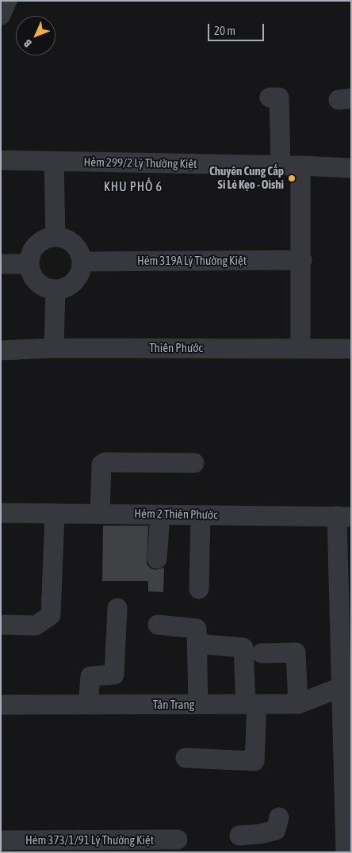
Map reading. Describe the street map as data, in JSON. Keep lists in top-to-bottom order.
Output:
{
  "streets": {
    "street": [
      "Hẻm 299/2 Lý Thường Kiệt",
      "Hẻm 319A Lý Thường Kiệt",
      "Thiên Phước",
      "Hẻm 2 Thiên Phước",
      "Tân Trang",
      "Hẻm 373/1/91 Lý Thường Kiệt"
    ]
  },
  "districts": ["KHU PHỐ 6"],
  "places": ["Chuyên Cung Cấp Sỉ Lẻ Kẹo - Oishi"],
  "scale_bar": "20 m",
  "north": "bottom left"
}
